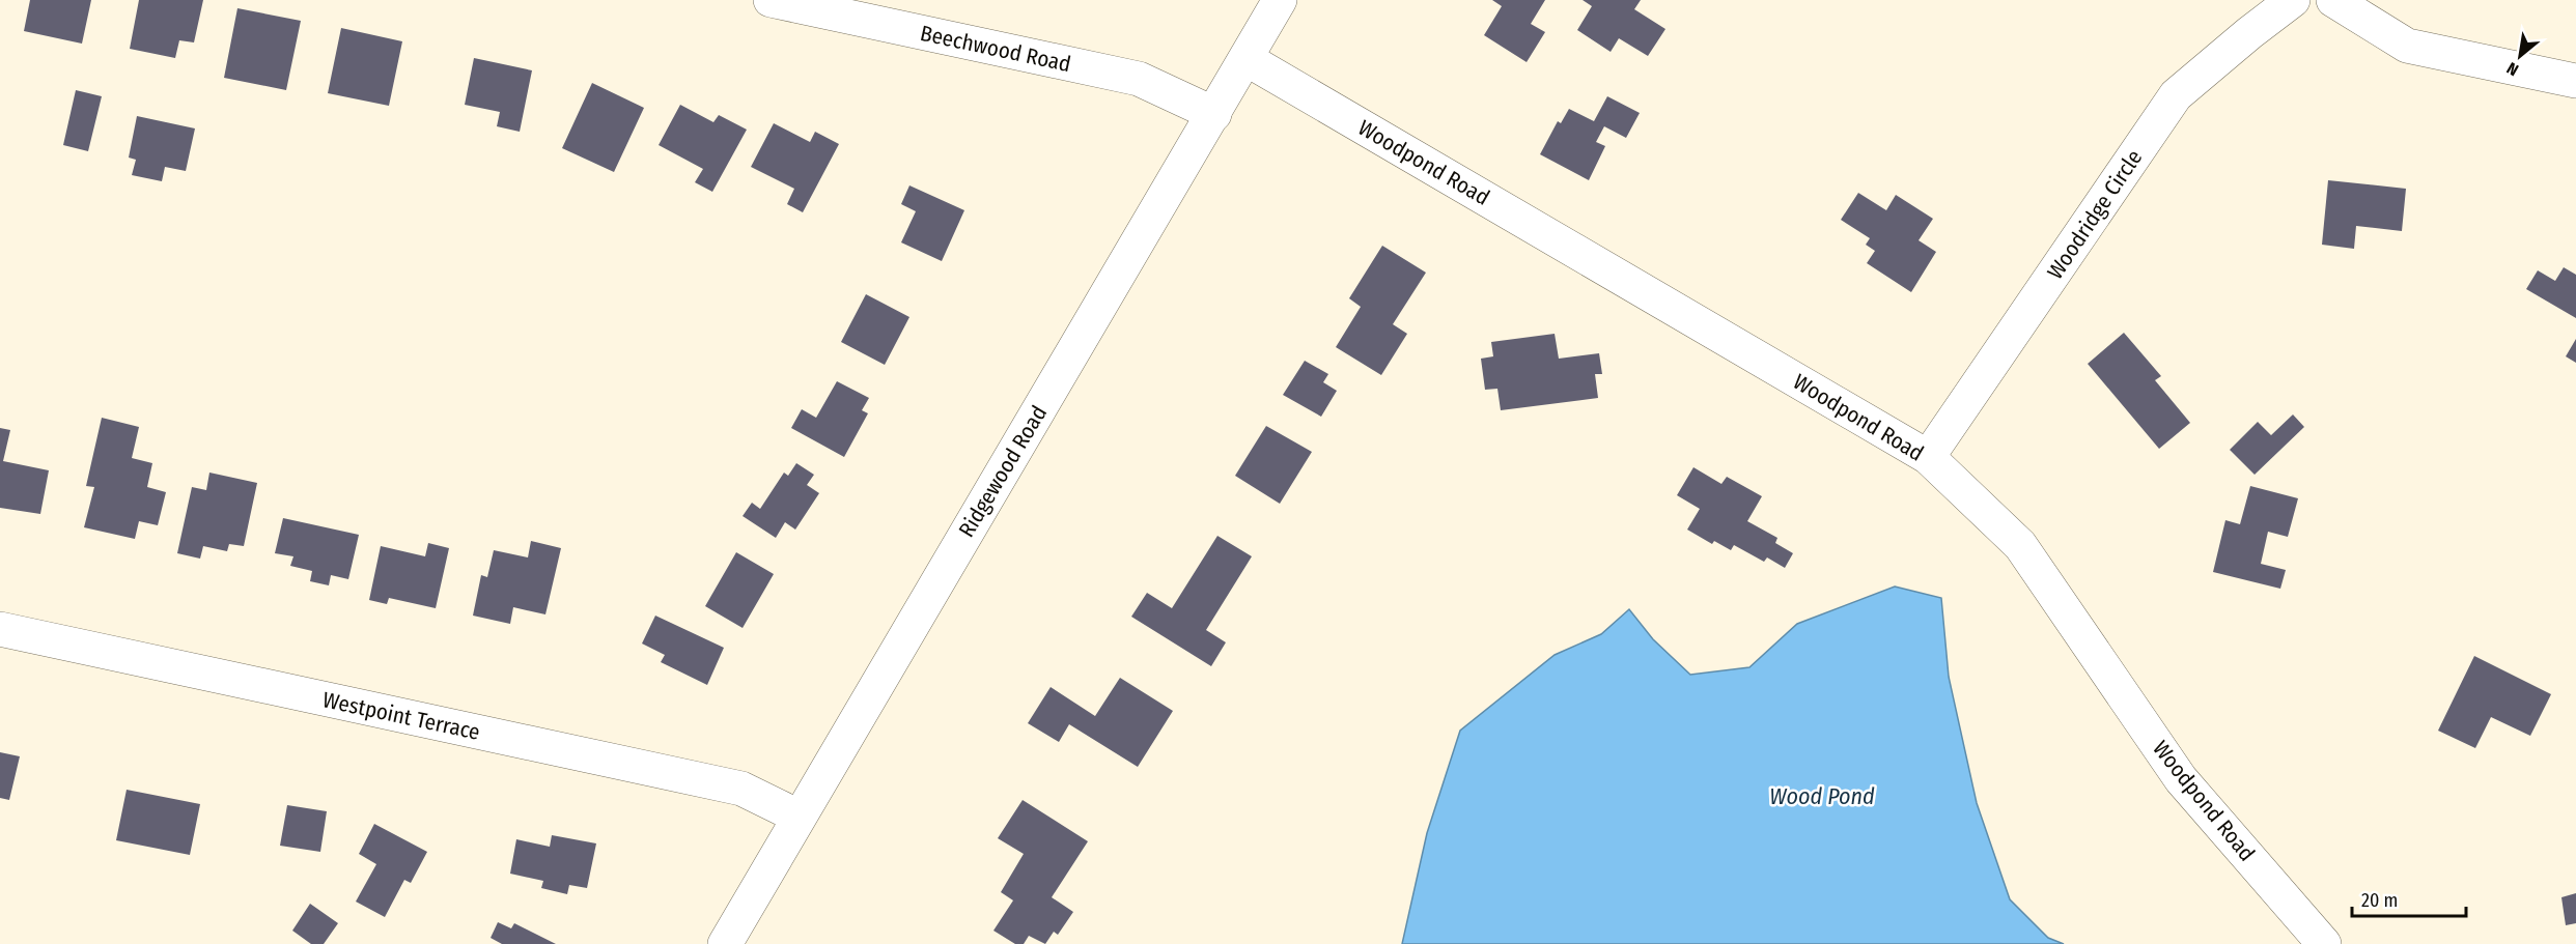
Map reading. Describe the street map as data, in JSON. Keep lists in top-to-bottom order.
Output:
{
  "streets": {
    "street": [
      "Beechwood Road",
      "Woodpond Road",
      "Woodridge Circle",
      "Ridgewood Road",
      "Westpoint Terrace"
    ]
  },
  "crossings": [
    ["Beechwood Road", "Ridgewood Road"],
    ["Woodpond Road", "Woodridge Circle"],
    ["Woodpond Road", "Ridgewood Road"],
    ["Ridgewood Road", "Westpoint Terrace"]
  ],
  "water": ["Wood Pond"],
  "scale_bar": "20 m",
  "north": "bottom left"
}
